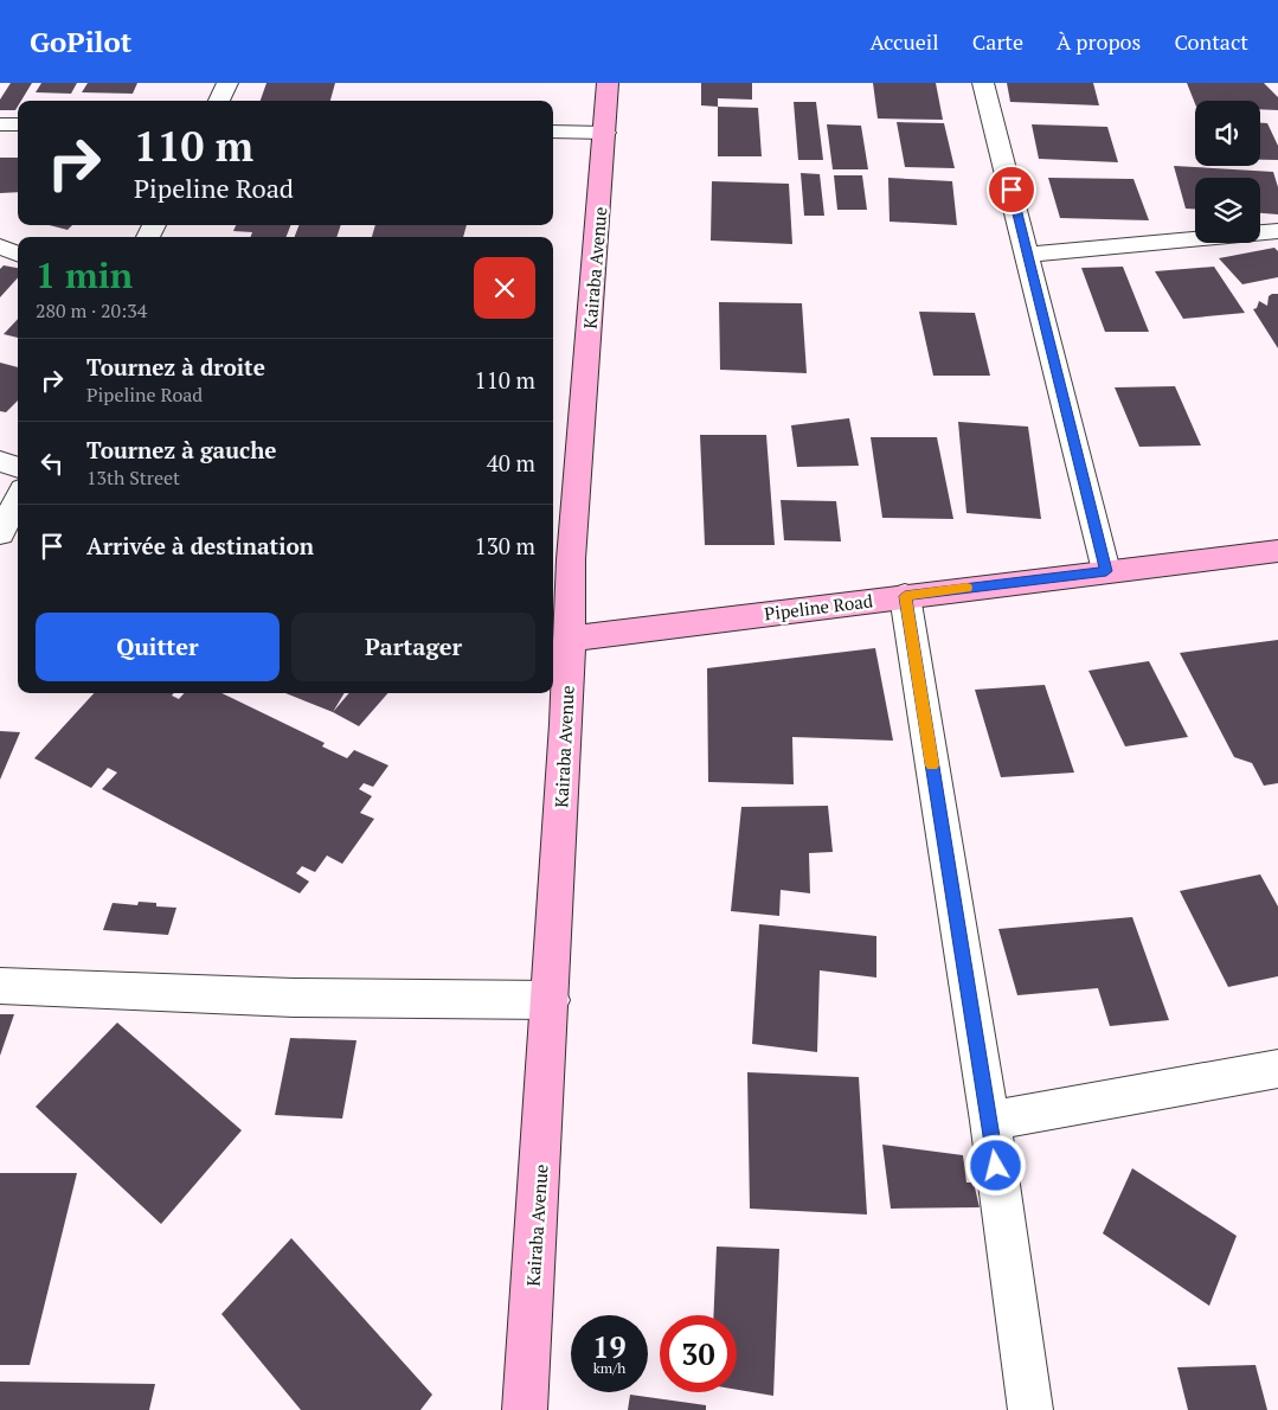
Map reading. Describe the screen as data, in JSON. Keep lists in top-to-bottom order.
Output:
{
  "streets": {
    "street": ["Kairaba Avenue", "Pipeline Road"]
  },
  "crossings": [
    ["Kairaba Avenue", "Pipeline Road"]
  ],
  "page": {
    "header": "GoPilot",
    "nav": [
      "Accueil",
      "Carte",
      "À propos",
      "Contact"
    ],
    "turn": ["110 m", "Pipeline Road"],
    "heading": ["1 min", "280 m · 20:34"],
    "list": [
      {
        "name": "Tournez à droite",
        "note": "Pipeline Road",
        "value": "110 m"
      },
      {
        "name": "Tournez à gauche",
        "note": "13th Street",
        "value": "40 m"
      },
      {
        "name": "Arrivée à destination",
        "value": "130 m"
      }
    ],
    "buttons": ["Quitter", "Partager"],
    "speed": "19 km/h",
    "limit": "30"
  }
}
